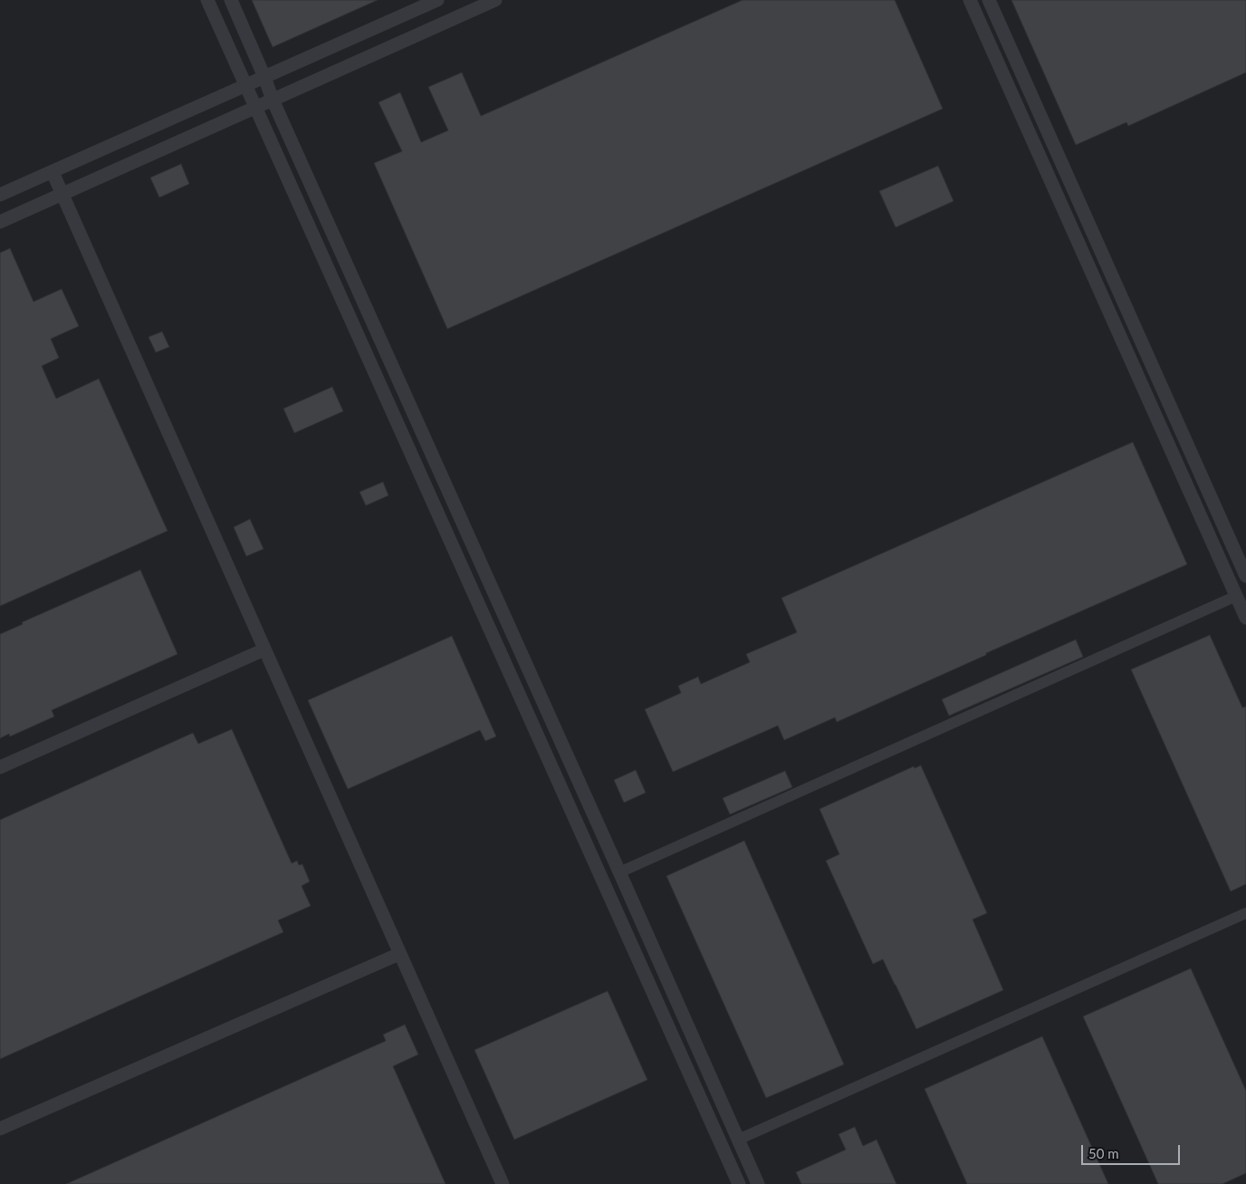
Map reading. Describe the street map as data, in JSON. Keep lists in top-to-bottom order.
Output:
{
  "scale_bar": "50 m"
}
